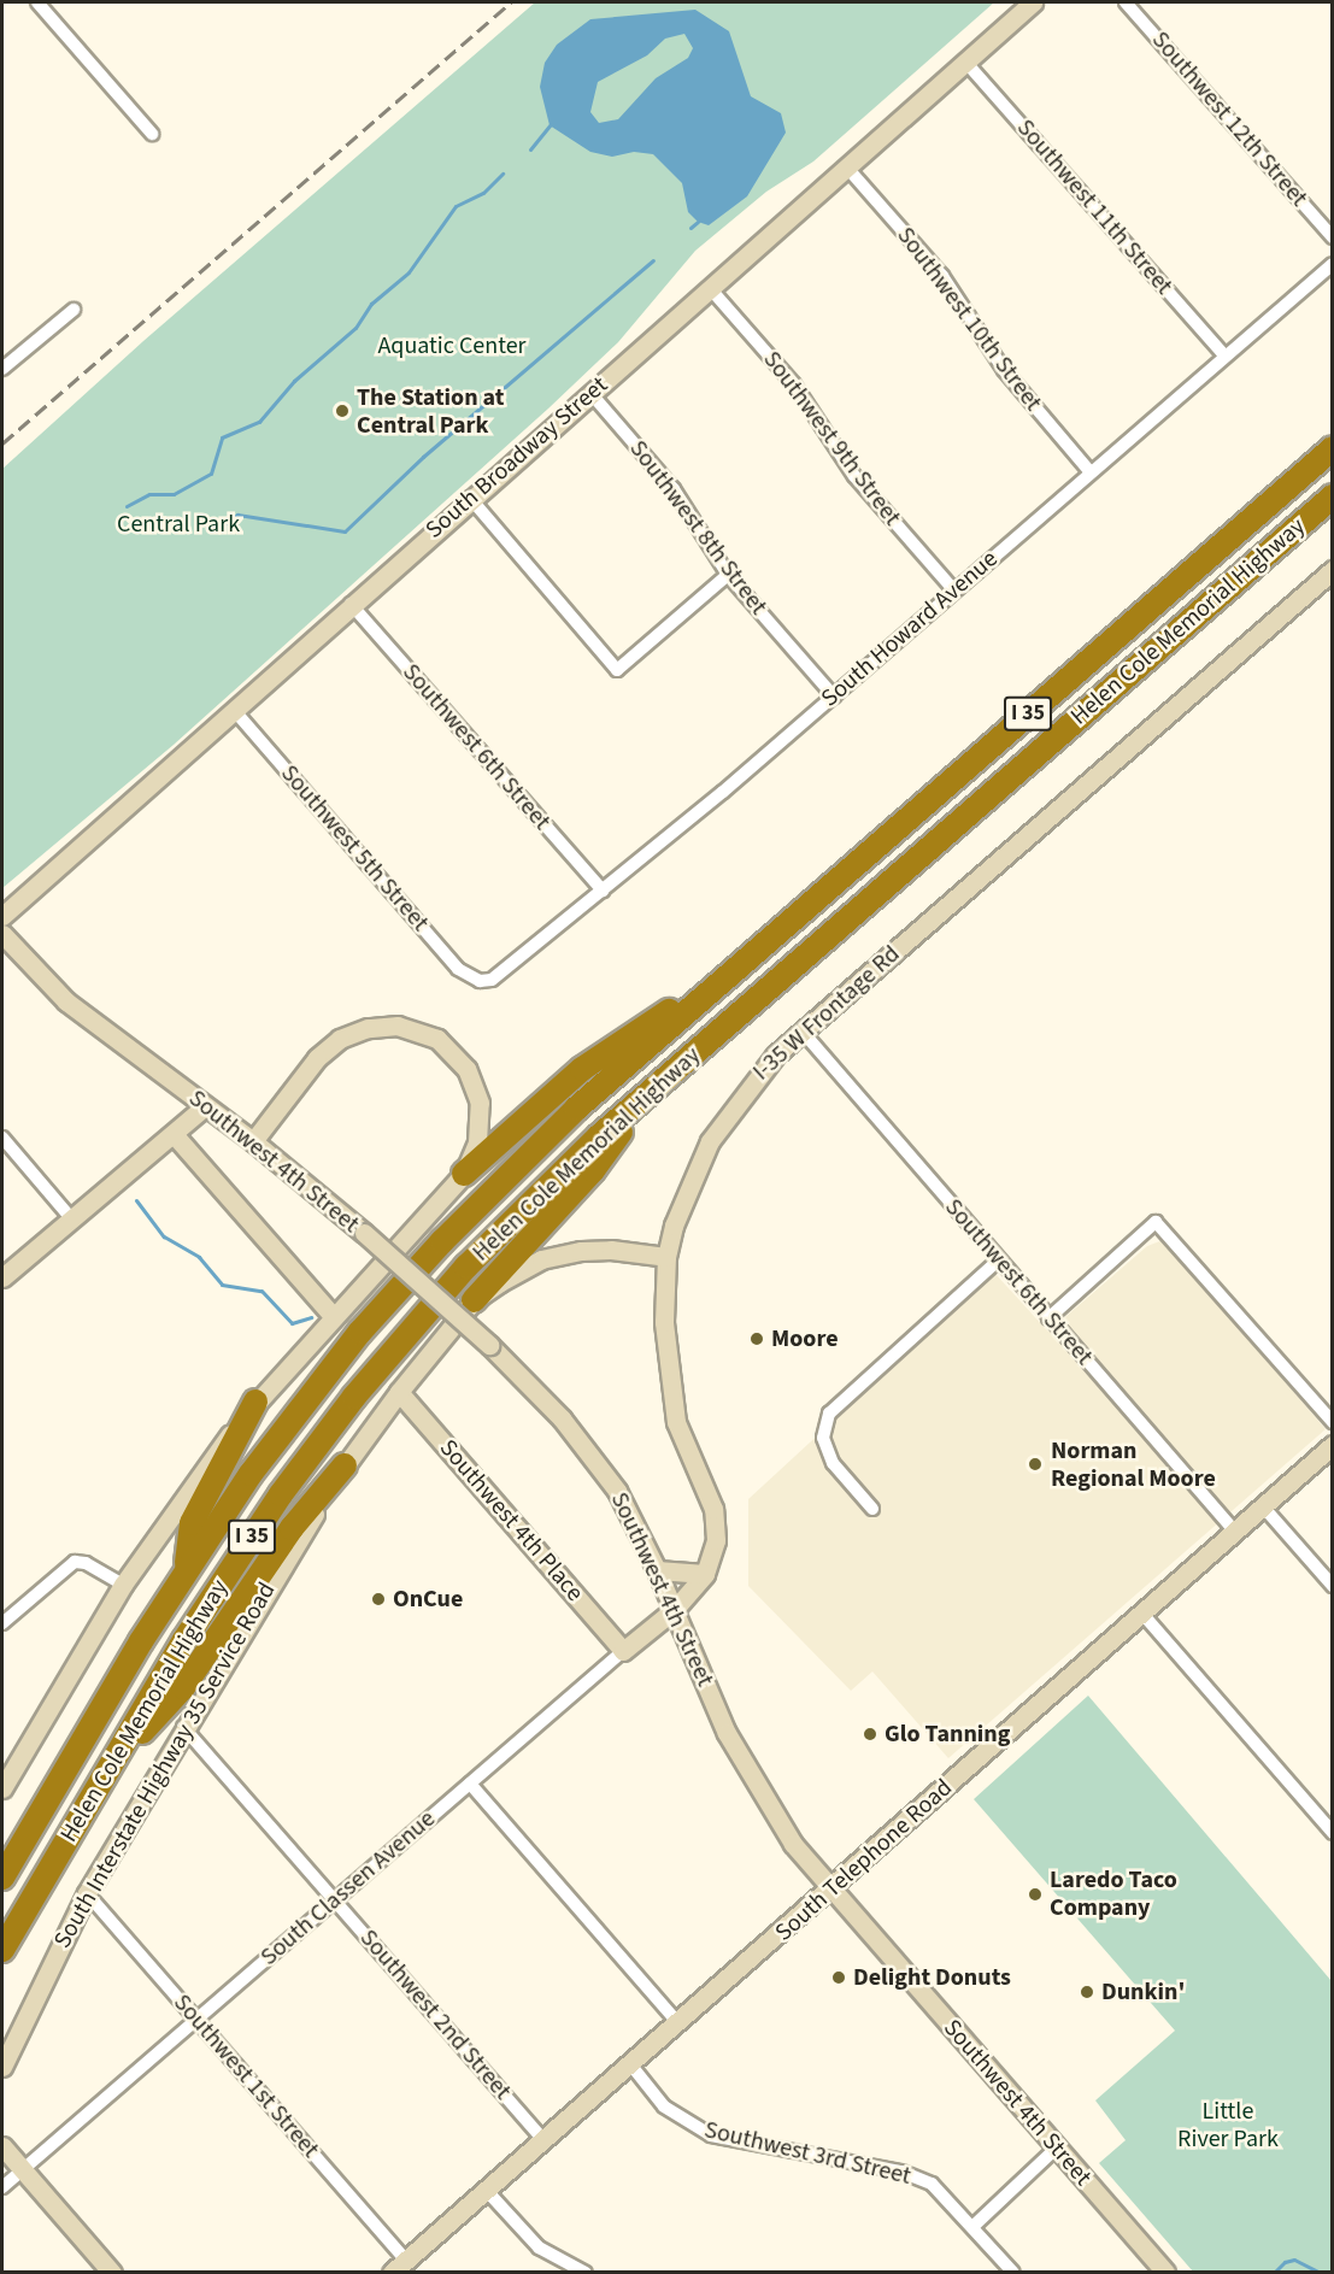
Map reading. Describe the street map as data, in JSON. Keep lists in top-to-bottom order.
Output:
{
  "streets": {
    "highway": ["Helen Cole Memorial Highway", "I 35"],
    "main road": [
      "South Broadway Street",
      "I-35 W Frontage Rd",
      "Southwest 4th Street",
      "Southwest 4th Place",
      "South Interstate Highway 35 Service Road",
      "South Telephone Road",
      "South Classen Avenue"
    ],
    "street": [
      "Southwest 12th Street",
      "Southwest 11th Street",
      "Southwest 10th Street",
      "Southwest 9th Street",
      "Southwest 8th Street",
      "South Howard Avenue",
      "Southwest 6th Street",
      "Southwest 5th Street",
      "Southwest 2nd Street",
      "Southwest 1st Street",
      "Southwest 3rd Street"
    ]
  },
  "crossings": [
    ["Southwest 11th Street", "South Broadway Street"],
    ["Southwest 11th Street", "South Howard Avenue"],
    ["Southwest 10th Street", "South Broadway Street"],
    ["Southwest 10th Street", "South Howard Avenue"],
    ["Southwest 9th Street", "South Broadway Street"],
    ["Southwest 9th Street", "South Howard Avenue"],
    ["South Broadway Street", "Southwest 8th Street"],
    ["South Broadway Street", "Southwest 6th Street"],
    ["South Broadway Street", "Southwest 5th Street"],
    ["Southwest 8th Street", "South Howard Avenue"],
    ["South Howard Avenue", "Southwest 6th Street"],
    ["South Howard Avenue", "Southwest 5th Street"],
    ["Southwest 6th Street", "I-35 W Frontage Rd"],
    ["Southwest 6th Street", "South Telephone Road"],
    ["I-35 W Frontage Rd", "Southwest 4th Street"],
    ["I-35 W Frontage Rd", "South Interstate Highway 35 Service Road"],
    ["I-35 W Frontage Rd", "South Classen Avenue"],
    ["Southwest 4th Street", "South Telephone Road"],
    ["Southwest 4th Street", "South Classen Avenue"],
    ["Southwest 4th Place", "South Interstate Highway 35 Service Road"],
    ["Southwest 4th Place", "South Classen Avenue"],
    ["South Interstate Highway 35 Service Road", "Southwest 2nd Street"],
    ["South Interstate Highway 35 Service Road", "Southwest 1st Street"],
    ["South Telephone Road", "Southwest 2nd Street"],
    ["South Telephone Road", "Southwest 1st Street"],
    ["South Telephone Road", "Southwest 3rd Street"],
    ["South Classen Avenue", "Southwest 2nd Street"],
    ["South Classen Avenue", "Southwest 1st Street"]
  ],
  "parks": ["Aquatic Center", "Central Park", "Little River Park"],
  "places": [
    "The Station at Central Park",
    "Moore",
    "Norman Regional Moore",
    "OnCue",
    "Glo Tanning",
    "Laredo Taco Company",
    "Delight Donuts",
    "Dunkin'"
  ]
}
